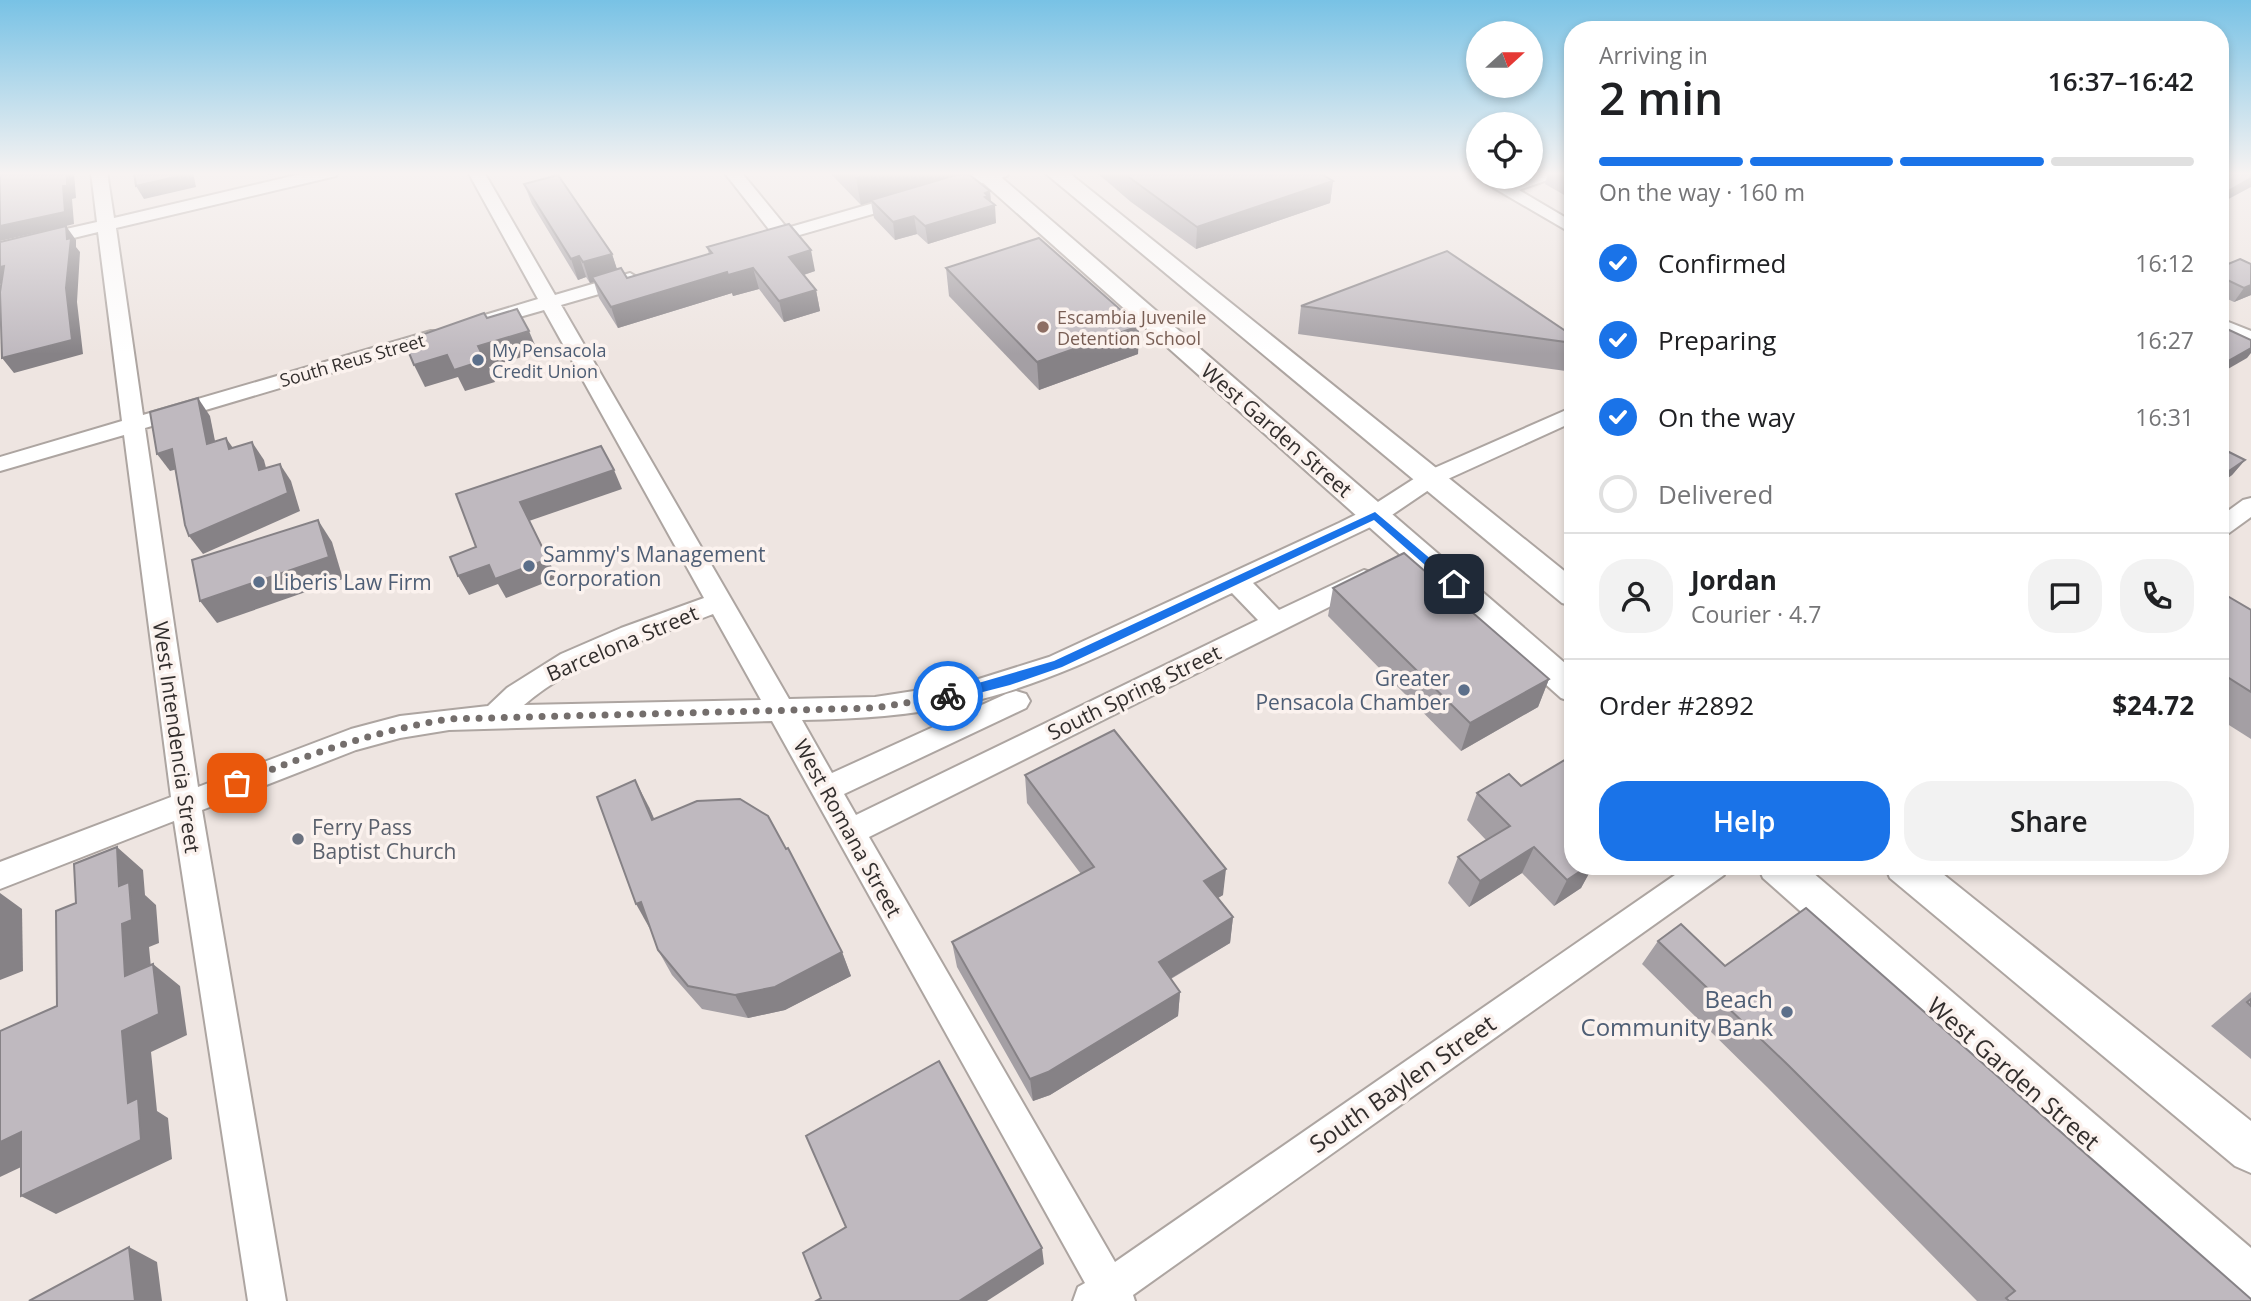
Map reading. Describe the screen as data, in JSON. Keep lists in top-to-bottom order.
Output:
{
  "streets": {
    "main road": ["West Garden Street"],
    "street": [
      "South Reus Street",
      "Barcelona Street",
      "South Spring Street",
      "West Intendencia Street",
      "West Romana Street",
      "South Baylen Street"
    ]
  },
  "crossings": [
    ["South Reus Street", "West Intendencia Street"],
    ["South Reus Street", "West Romana Street"],
    ["West Garden Street", "South Spring Street"],
    ["Barcelona Street", "West Romana Street"],
    ["South Spring Street", "West Romana Street"],
    ["West Romana Street", "South Baylen Street"]
  ],
  "places": [
    "Escambia Juvenile Detention School",
    "My Pensacola Credit Union",
    "Sammy's Management Corporation",
    "Liberis Law Firm",
    "Greater Pensacola Chamber",
    "Ferry Pass Baptist Church",
    "Beach Community Bank"
  ],
  "north": "right",
  "page": {
    "heading": ["2 min", "Arriving in", "16:37–16:42"],
    "panel": [
      "Jordan",
      "Courier · 4.7",
      "Order #2892",
      "$24.72"
    ],
    "bar": "On the way · 160 m",
    "list": [
      ["Confirmed", "16:12"],
      ["Preparing", "16:27"],
      ["On the way", "16:31"],
      "Delivered"
    ],
    "buttons": ["Help", "Share"]
  }
}
